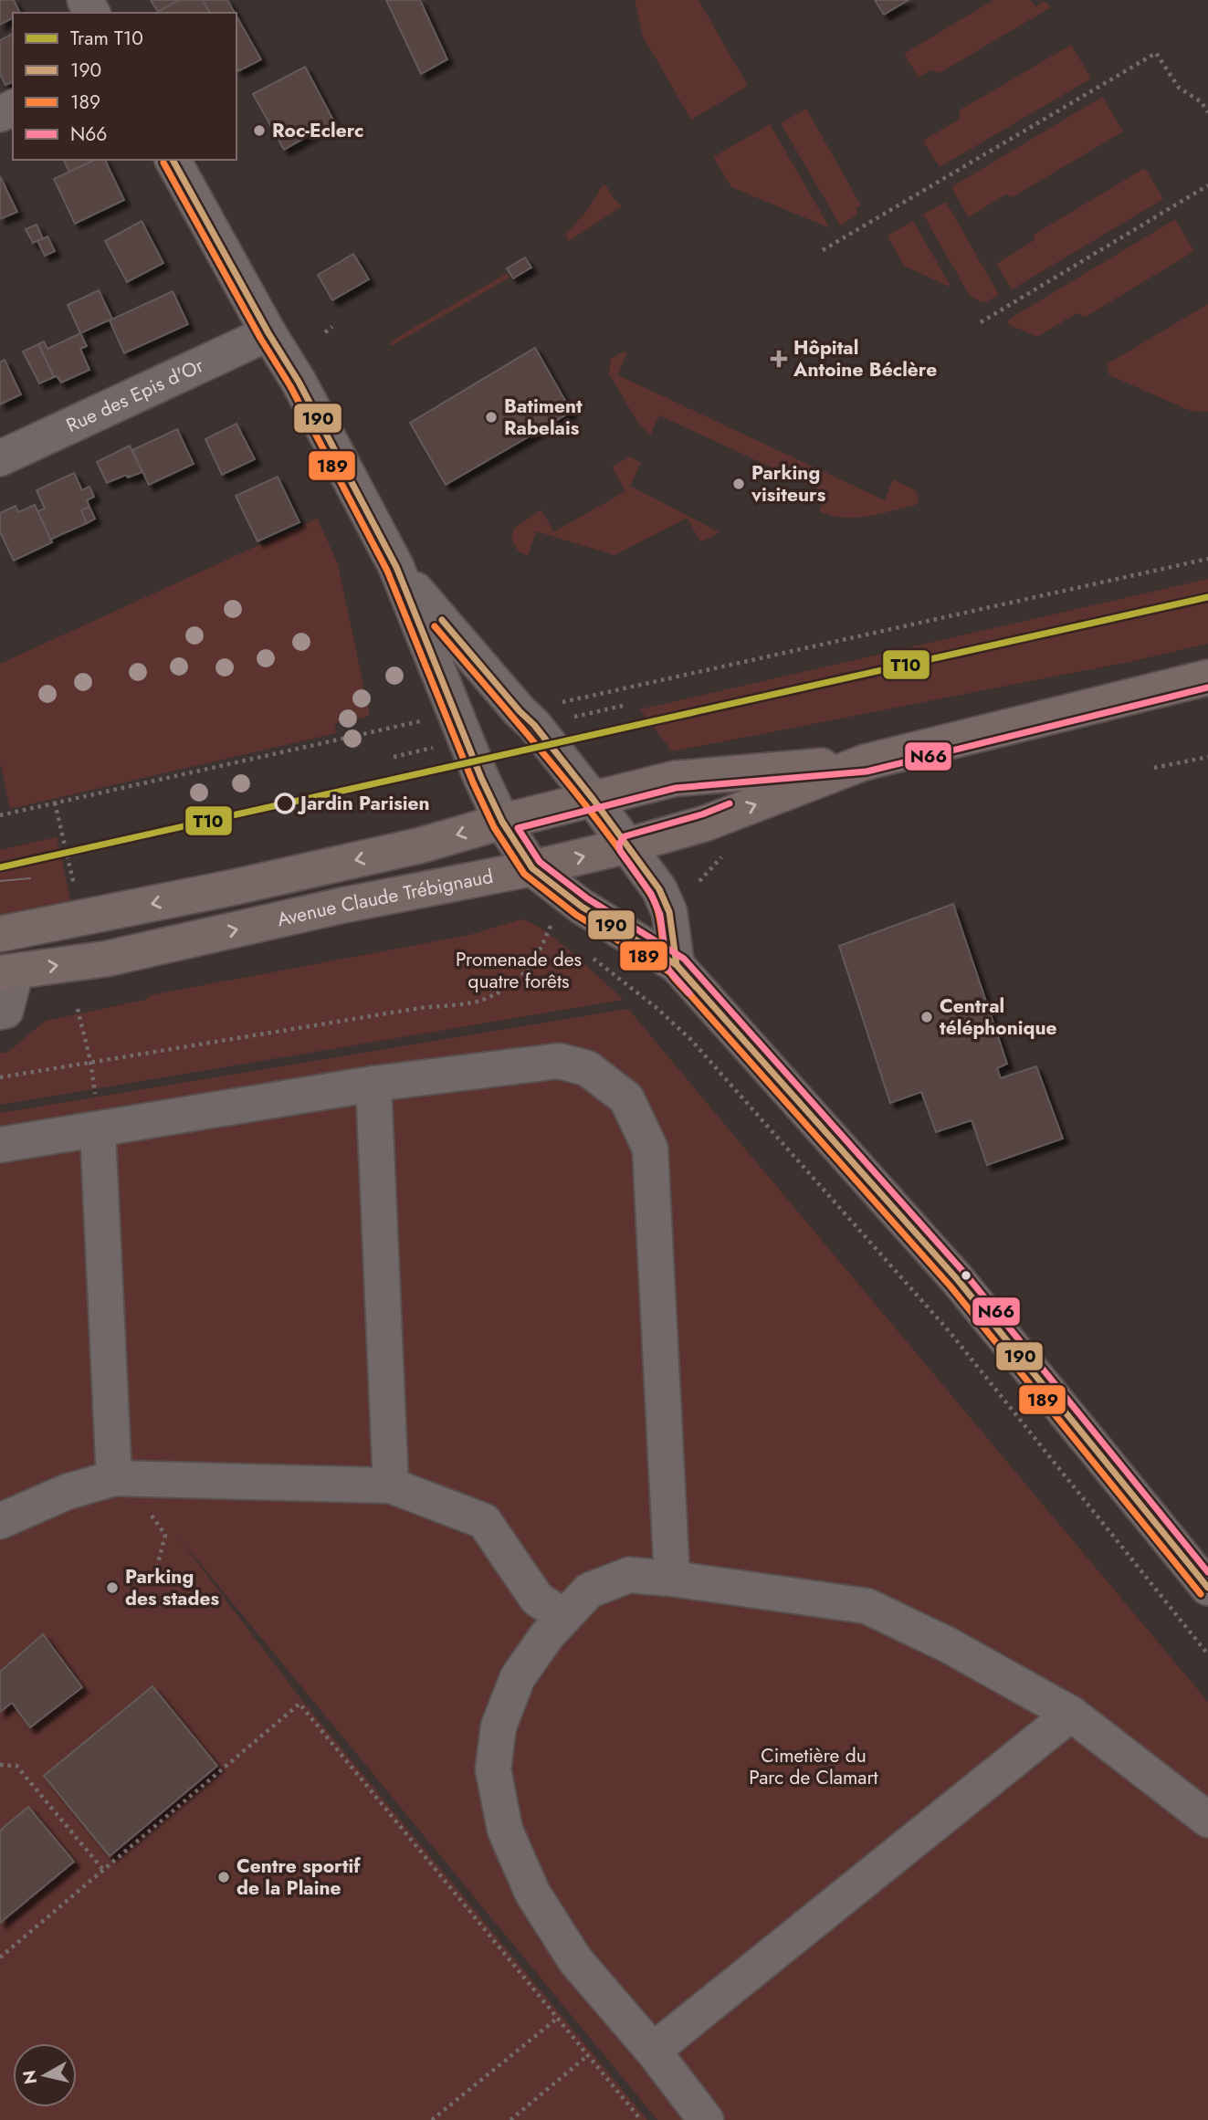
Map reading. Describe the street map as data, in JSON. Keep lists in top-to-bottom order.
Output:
{
  "streets": {
    "main road": ["Avenue Claude Trébignaud"],
    "street": ["Rue des Epis d'Or"]
  },
  "parks": ["Promenade des quatre forêts", "Cimetière du Parc de Clamart"],
  "places": {
    "other": [
      "Roc-Eclerc",
      "Batiment Rabelais",
      "Parking visiteurs",
      "Jardin Parisien",
      "Central téléphonique",
      "Parking des stades",
      "Centre sportif de la Plaine"
    ],
    "health": ["Hôpital Antoine Béclère"]
  },
  "lines": [
    "transit line 190",
    "transit line 189",
    "tram line T10",
    "transit line N66"
  ],
  "legend": [
    "Tram T10",
    "190",
    "189",
    "N66"
  ],
  "north": "left"
}
